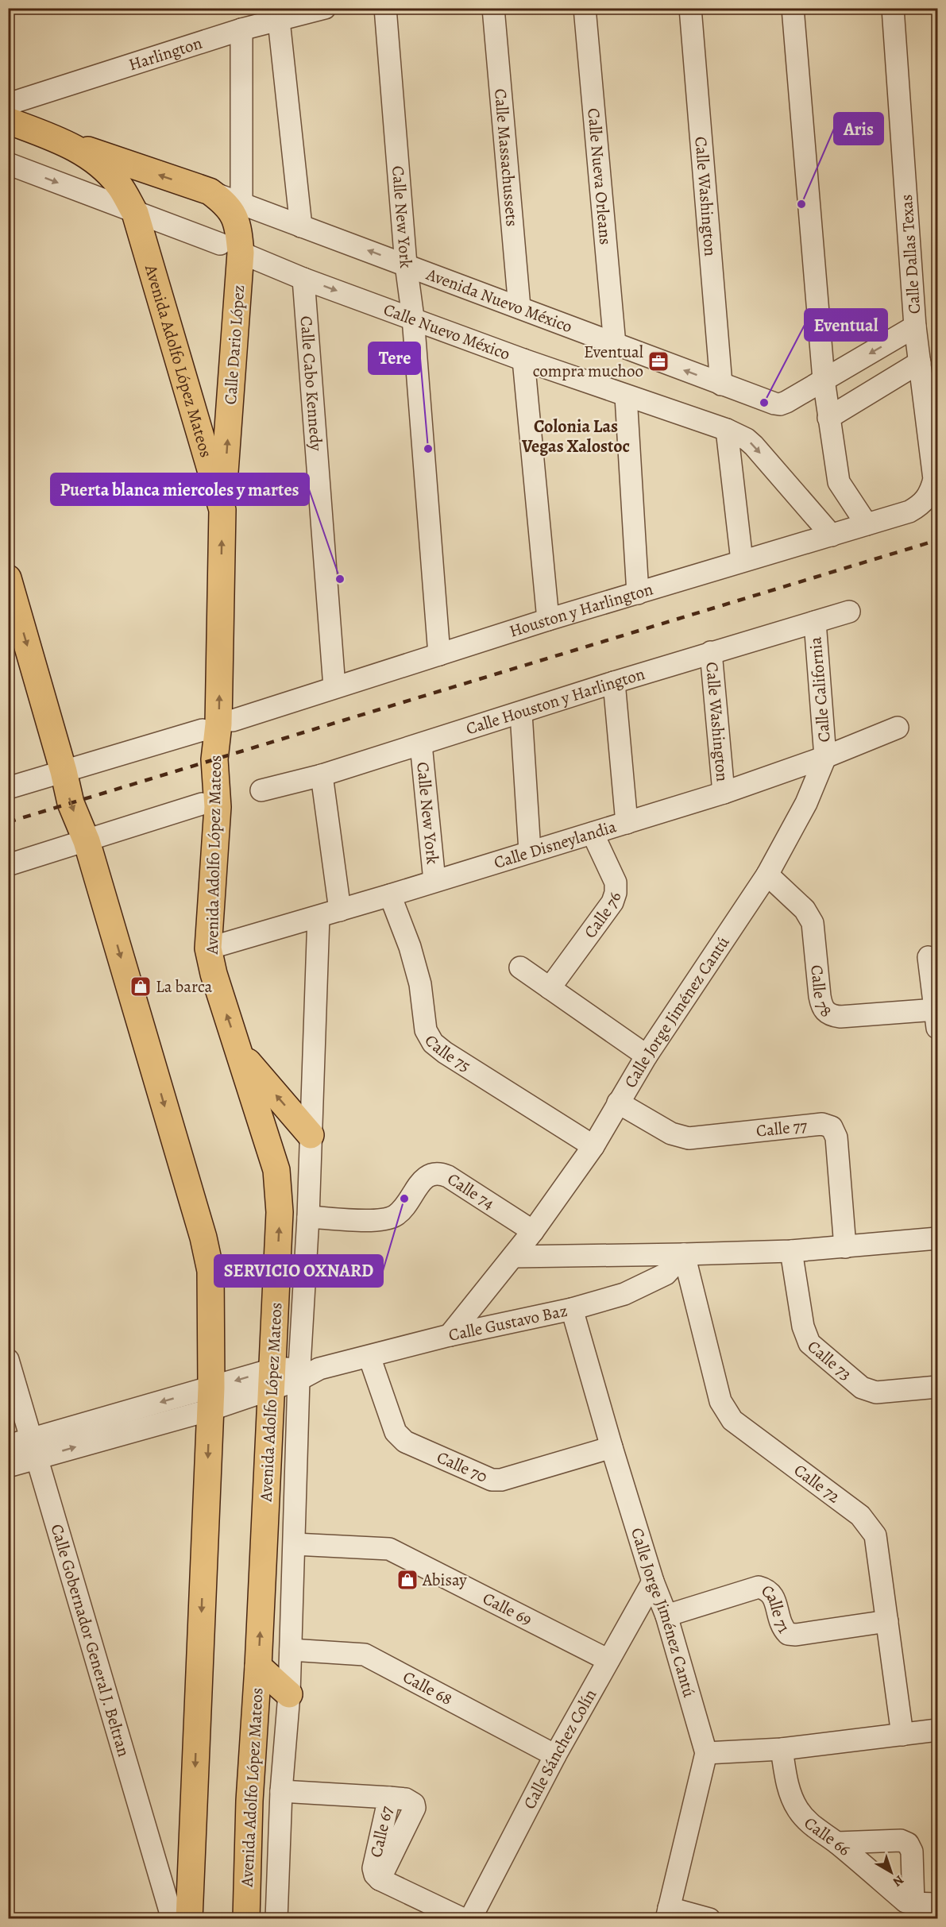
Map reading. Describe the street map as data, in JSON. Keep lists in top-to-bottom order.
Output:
{
  "streets": {
    "main road": ["Avenida Nuevo México", "Calle Dario López", "Avenida Adolfo López Mateos"],
    "street": [
      "Harlington",
      "Calle Massachussets",
      "Calle Nueva Orleans",
      "Calle Washington",
      "Calle New York",
      "Calle Dallas Texas",
      "Calle Nuevo México",
      "Calle Cabo Kennedy",
      "Houston y Harlington",
      "Calle California",
      "Calle Houston y Harlington",
      "Calle Disneylandia",
      "Calle 76",
      "Calle 78",
      "Calle Jorge Jiménez Cantú",
      "Calle 75",
      "Calle 77",
      "Calle 74",
      "Calle Gustavo Baz",
      "Calle 73",
      "Calle 70",
      "Calle 72",
      "Calle 69",
      "Calle 71",
      "Calle Gobernador General J. Beltran",
      "Calle 68",
      "Calle Sánchez Colín",
      "Calle 67",
      "Calle 66"
    ]
  },
  "crossings": [
    ["Calle Massachussets", "Avenida Nuevo México"],
    ["Calle Nueva Orleans", "Avenida Nuevo México"],
    ["Calle Washington", "Avenida Nuevo México"],
    ["Calle Washington", "Calle Houston y Harlington"],
    ["Calle Washington", "Calle Disneylandia"],
    ["Calle New York", "Avenida Nuevo México"],
    ["Calle New York", "Calle Nuevo México"],
    ["Calle New York", "Houston y Harlington"],
    ["Calle New York", "Calle Houston y Harlington"],
    ["Calle New York", "Calle Disneylandia"],
    ["Calle Dallas Texas", "Avenida Nuevo México"],
    ["Calle Dallas Texas", "Houston y Harlington"],
    ["Avenida Nuevo México", "Calle Dario López"],
    ["Avenida Nuevo México", "Avenida Adolfo López Mateos"],
    ["Calle Nuevo México", "Calle Dario López"],
    ["Calle Nuevo México", "Avenida Adolfo López Mateos"],
    ["Calle Nuevo México", "Calle Cabo Kennedy"],
    ["Calle Nuevo México", "Houston y Harlington"],
    ["Calle Dario López", "Avenida Adolfo López Mateos"],
    ["Avenida Adolfo López Mateos", "Calle Disneylandia"],
    ["Avenida Adolfo López Mateos", "Calle Gustavo Baz"],
    ["Calle Cabo Kennedy", "Houston y Harlington"],
    ["Calle California", "Calle Houston y Harlington"],
    ["Calle California", "Calle Disneylandia"],
    ["Calle California", "Calle Jorge Jiménez Cantú"],
    ["Calle Disneylandia", "Calle 76"],
    ["Calle Disneylandia", "Calle Jorge Jiménez Cantú"],
    ["Calle Disneylandia", "Calle 75"],
    ["Calle 78", "Calle Jorge Jiménez Cantú"],
    ["Calle Jorge Jiménez Cantú", "Calle 75"],
    ["Calle Jorge Jiménez Cantú", "Calle 77"],
    ["Calle Jorge Jiménez Cantú", "Calle 74"],
    ["Calle Jorge Jiménez Cantú", "Calle Gustavo Baz"],
    ["Calle Jorge Jiménez Cantú", "Calle 70"],
    ["Calle Jorge Jiménez Cantú", "Calle 71"],
    ["Calle Jorge Jiménez Cantú", "Calle Sánchez Colín"],
    ["Calle Gustavo Baz", "Calle 70"],
    ["Calle Gustavo Baz", "Calle 72"],
    ["Calle Gustavo Baz", "Calle Gobernador General J. Beltran"],
    ["Calle 72", "Calle 71"],
    ["Calle 69", "Calle Sánchez Colín"],
    ["Calle 68", "Calle Sánchez Colín"]
  ],
  "one_way": ["Avenida Nuevo México", "Calle Nuevo México", "Calle Dario López"],
  "districts": ["Colonia Las Vegas Xalostoc"],
  "places": {
    "other": [
      "Aris",
      "Eventual",
      "Tere",
      "Puerta blanca miercoles y martes",
      "SERVICIO OXNARD"
    ],
    "office": ["Eventual compra muchoo"],
    "shop": ["La barca", "Abisay"]
  },
  "north": "bottom right"
}
